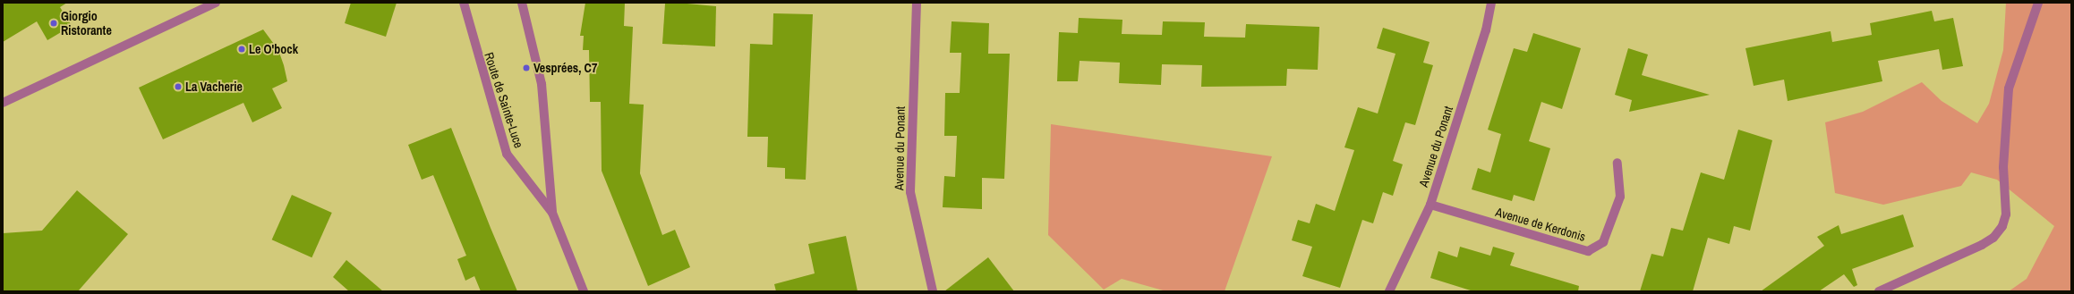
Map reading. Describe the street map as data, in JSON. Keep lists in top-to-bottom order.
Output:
{
  "streets": {
    "street": ["Route de Sainte-Luce", "Avenue du Ponant", "Avenue de Kerdonis"]
  },
  "crossings": [
    ["Avenue du Ponant", "Avenue de Kerdonis"]
  ],
  "places": [
    "Giorgio Ristorante",
    "Le O'bock",
    "Vesprées, C7",
    "La Vacherie"
  ]
}
